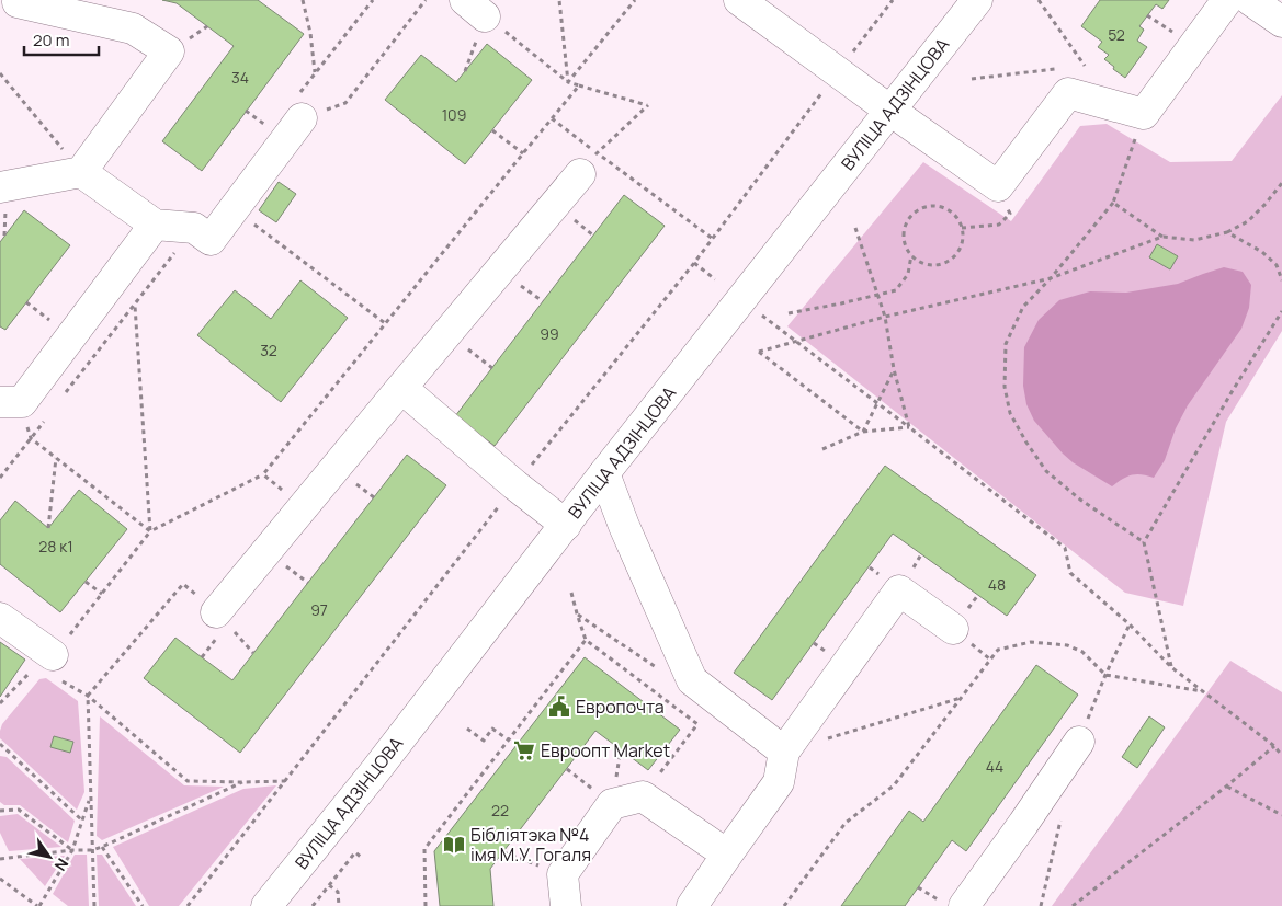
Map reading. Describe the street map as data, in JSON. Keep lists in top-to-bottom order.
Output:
{
  "streets": {
    "main road": ["ВУЛІЦА АДЗІНЦОВА"]
  },
  "places": {
    "public building": ["Европочта"],
    "supermarket": ["Евроопт Market"],
    "library": ["Бібліятэка №4 імя М.У. Гогаля"]
  },
  "house_numbers": [
    "52",
    "34",
    "109",
    "99",
    "32",
    "28 к1",
    "48",
    "97",
    "44",
    "22"
  ],
  "scale_bar": "20 m",
  "north": "bottom right"
}
